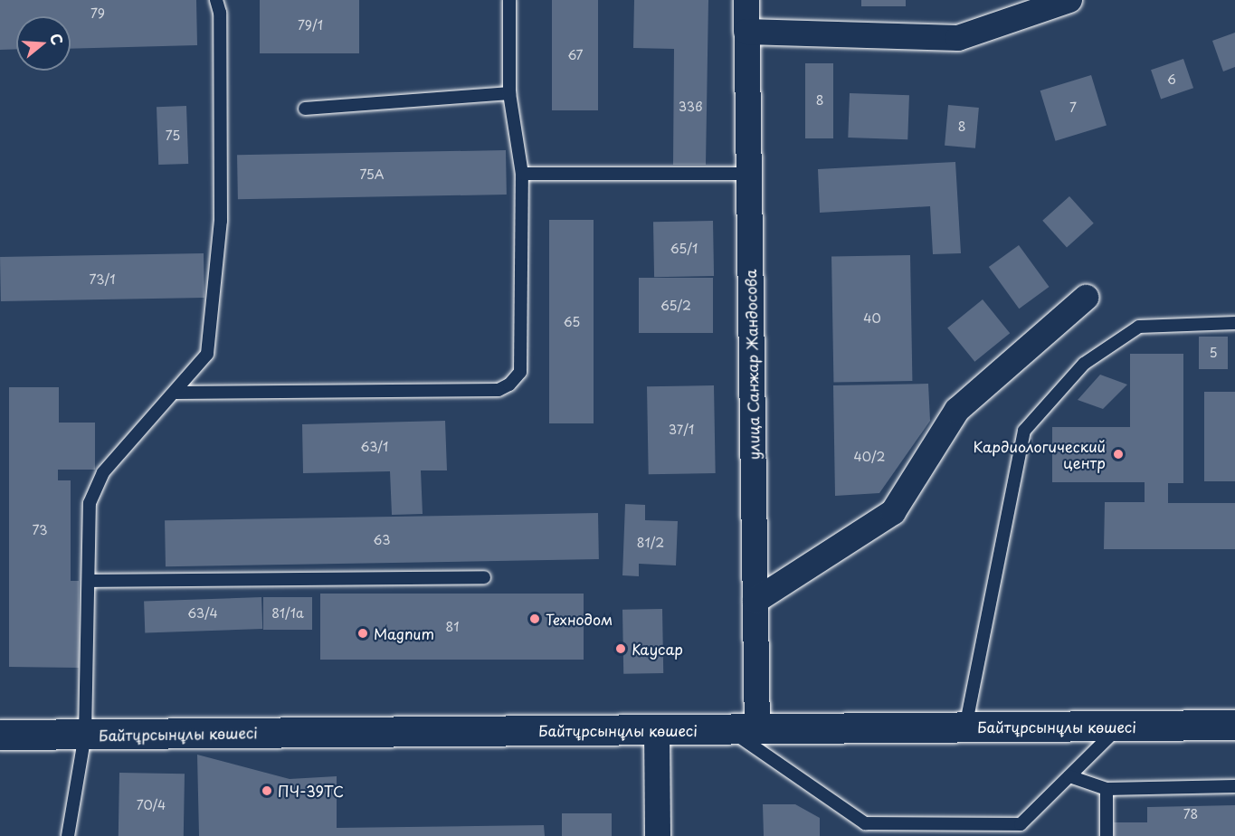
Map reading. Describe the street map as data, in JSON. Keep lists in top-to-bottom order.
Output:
{
  "streets": {
    "main road": ["Байтұрсынұлы көшесі"],
    "street": ["улица Санжар Жандосова"]
  },
  "crossings": [
    ["улица Санжар Жандосова", "Байтұрсынұлы көшесі"]
  ],
  "places": [
    "Кардиологический центр",
    "Технодом",
    "Magnum",
    "Каусар",
    "ПЧ-39ТС"
  ],
  "house_numbers": [
    "79",
    "79/1",
    "67",
    "6",
    "8",
    "33в",
    "7",
    "8",
    "75",
    "75А",
    "65/1",
    "73/1",
    "65/2",
    "40",
    "65",
    "5",
    "37/1",
    "63/1",
    "40/2",
    "73",
    "63",
    "81/2",
    "63/4",
    "81/1а",
    "81",
    "70/4",
    "78"
  ],
  "north": "right"
}
